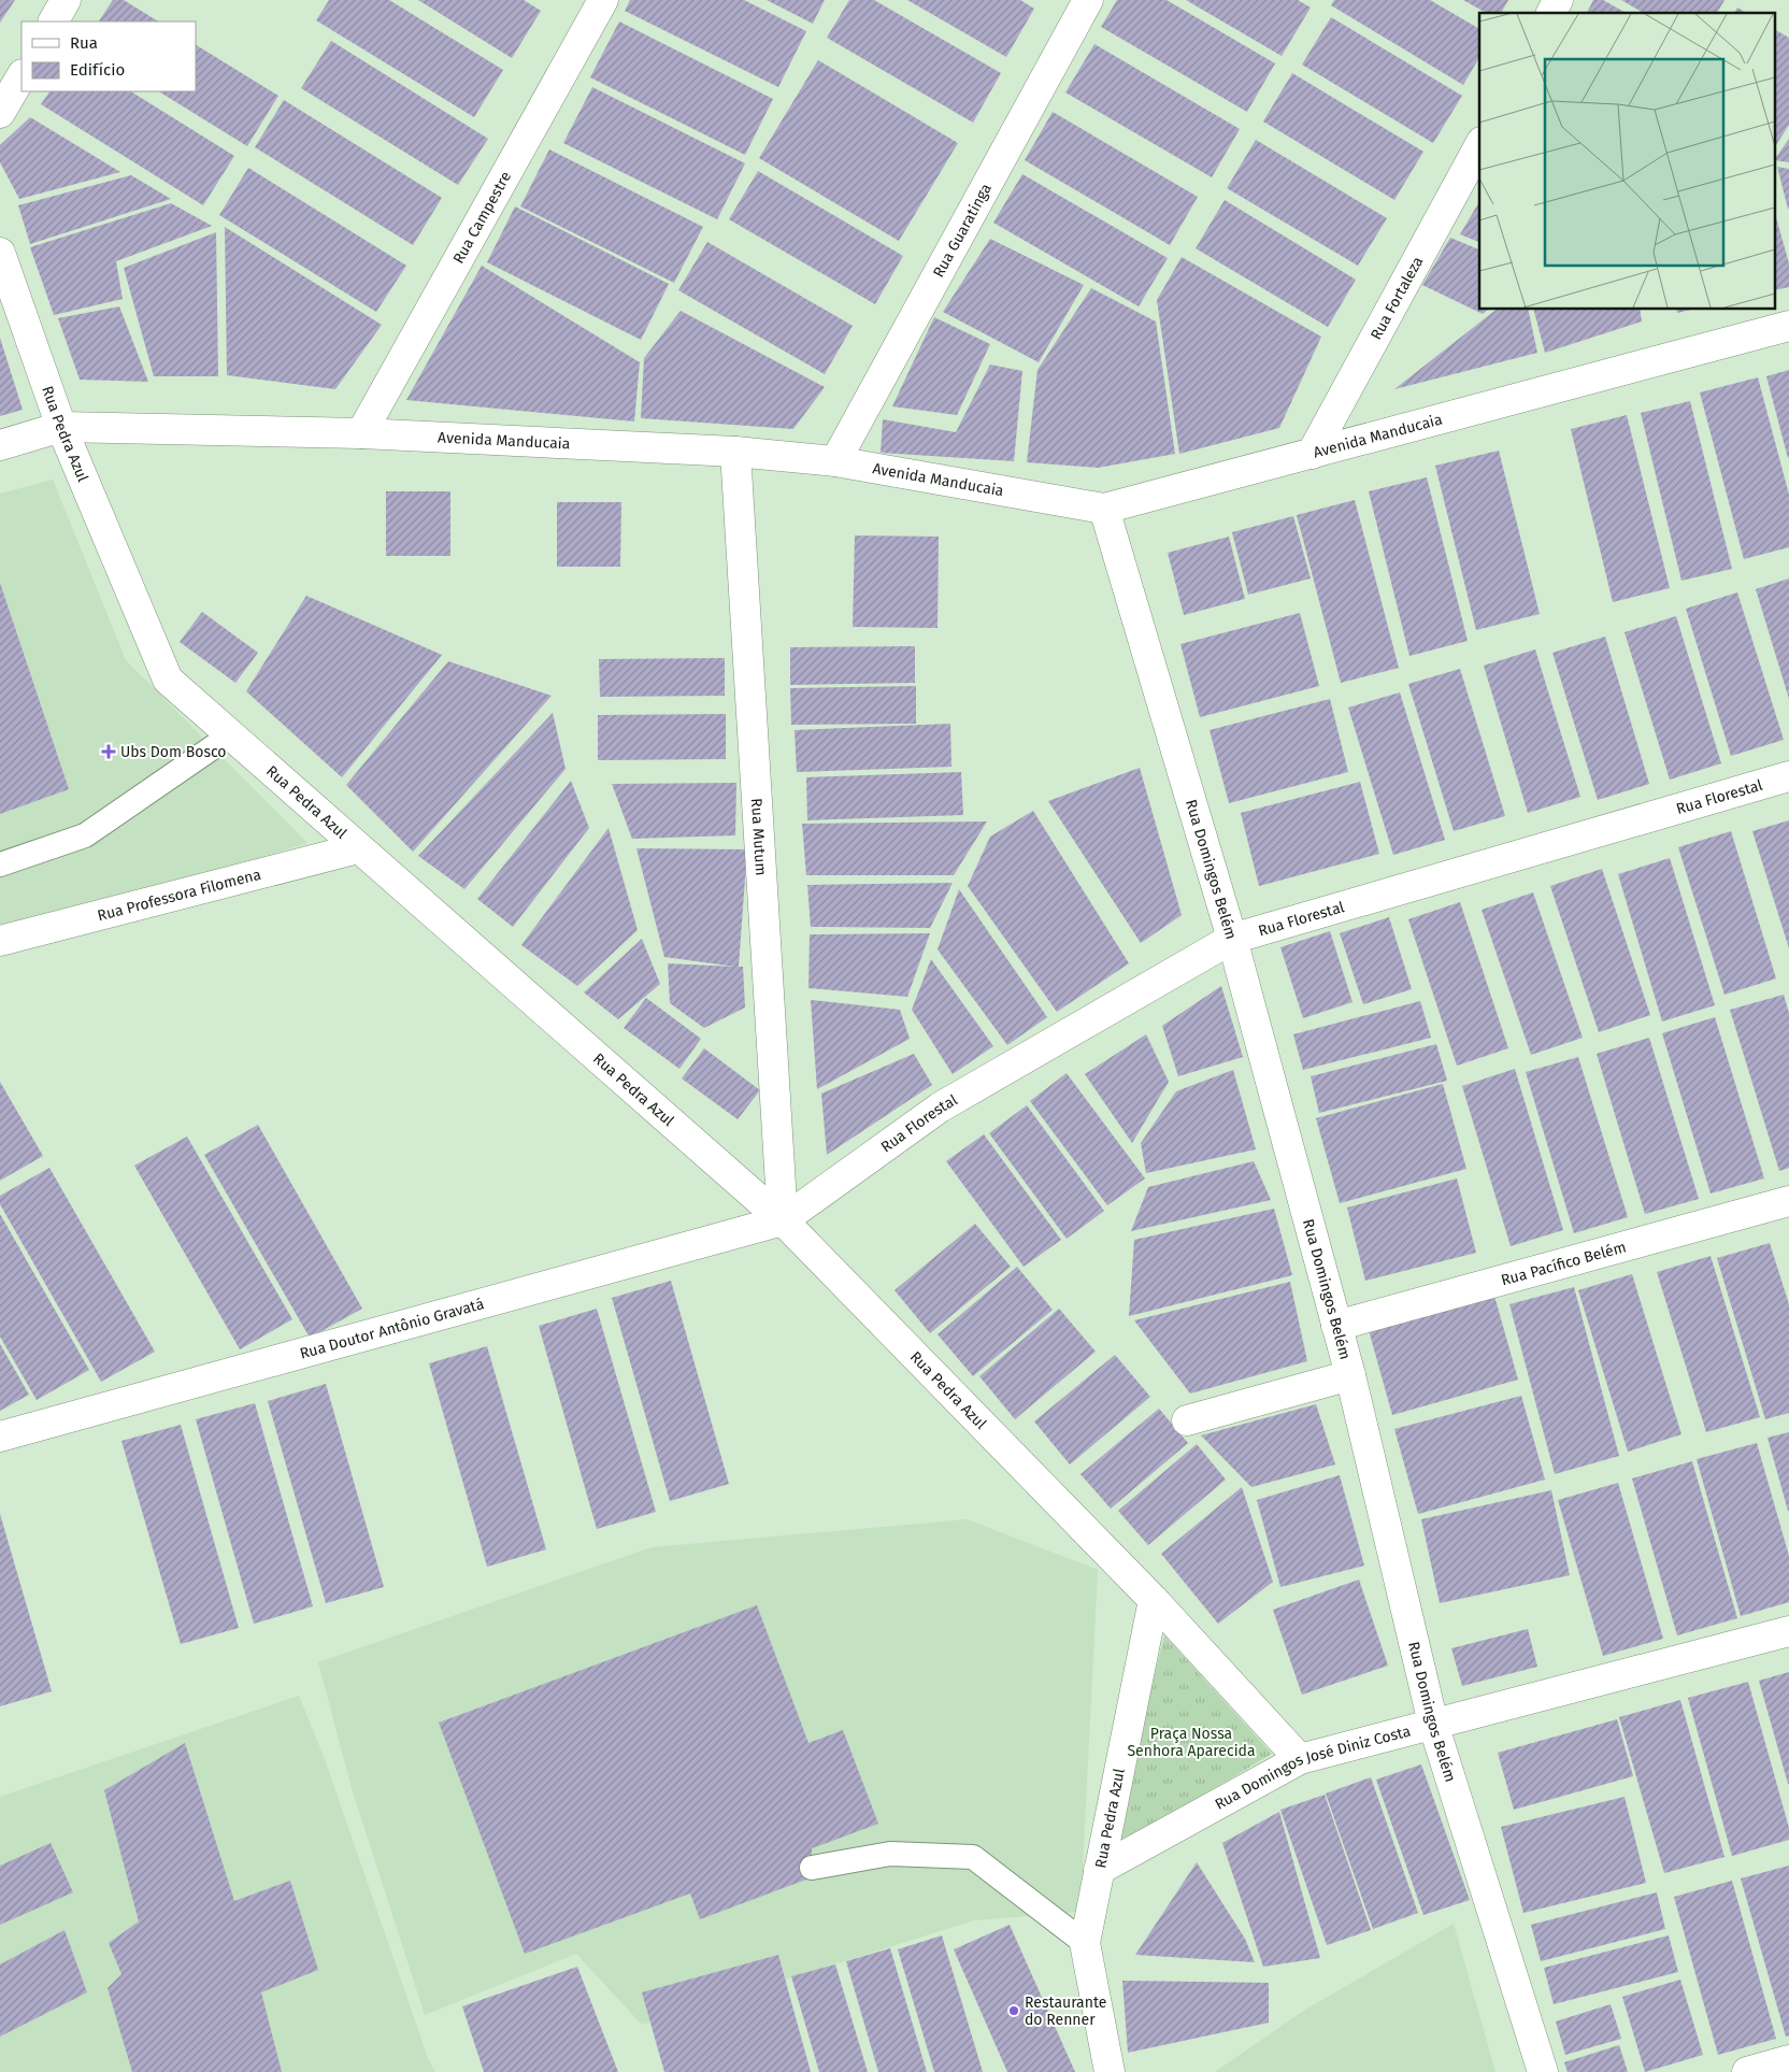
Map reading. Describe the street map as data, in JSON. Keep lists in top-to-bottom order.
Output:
{
  "streets": {
    "street": [
      "Rua Campestre",
      "Rua Guaratinga",
      "Rua Fortaleza",
      "Rua Pedra Azul",
      "Avenida Manducaia",
      "Rua Florestal",
      "Rua Mutum",
      "Rua Domingos Belém",
      "Rua Professora Filomena",
      "Rua Pacífico Belém",
      "Rua Doutor Antônio Gravatá",
      "Rua Domingos José Diniz Costa"
    ]
  },
  "crossings": [
    ["Rua Campestre", "Avenida Manducaia"],
    ["Rua Guaratinga", "Avenida Manducaia"],
    ["Rua Fortaleza", "Avenida Manducaia"],
    ["Rua Pedra Azul", "Avenida Manducaia"],
    ["Rua Pedra Azul", "Rua Florestal"],
    ["Rua Pedra Azul", "Rua Mutum"],
    ["Rua Pedra Azul", "Rua Professora Filomena"],
    ["Rua Pedra Azul", "Rua Doutor Antônio Gravatá"],
    ["Rua Pedra Azul", "Rua Domingos José Diniz Costa"],
    ["Avenida Manducaia", "Rua Mutum"],
    ["Avenida Manducaia", "Rua Domingos Belém"],
    ["Rua Florestal", "Rua Mutum"],
    ["Rua Florestal", "Rua Domingos Belém"],
    ["Rua Florestal", "Rua Doutor Antônio Gravatá"],
    ["Rua Mutum", "Rua Doutor Antônio Gravatá"],
    ["Rua Domingos Belém", "Rua Pacífico Belém"],
    ["Rua Domingos Belém", "Rua Domingos José Diniz Costa"]
  ],
  "parks": ["Praça Nossa Senhora Aparecida"],
  "places": {
    "health": ["Ubs Dom Bosco"],
    "other": ["Restaurante do Renner"]
  },
  "legend": ["Rua", "Edifício"]
}
